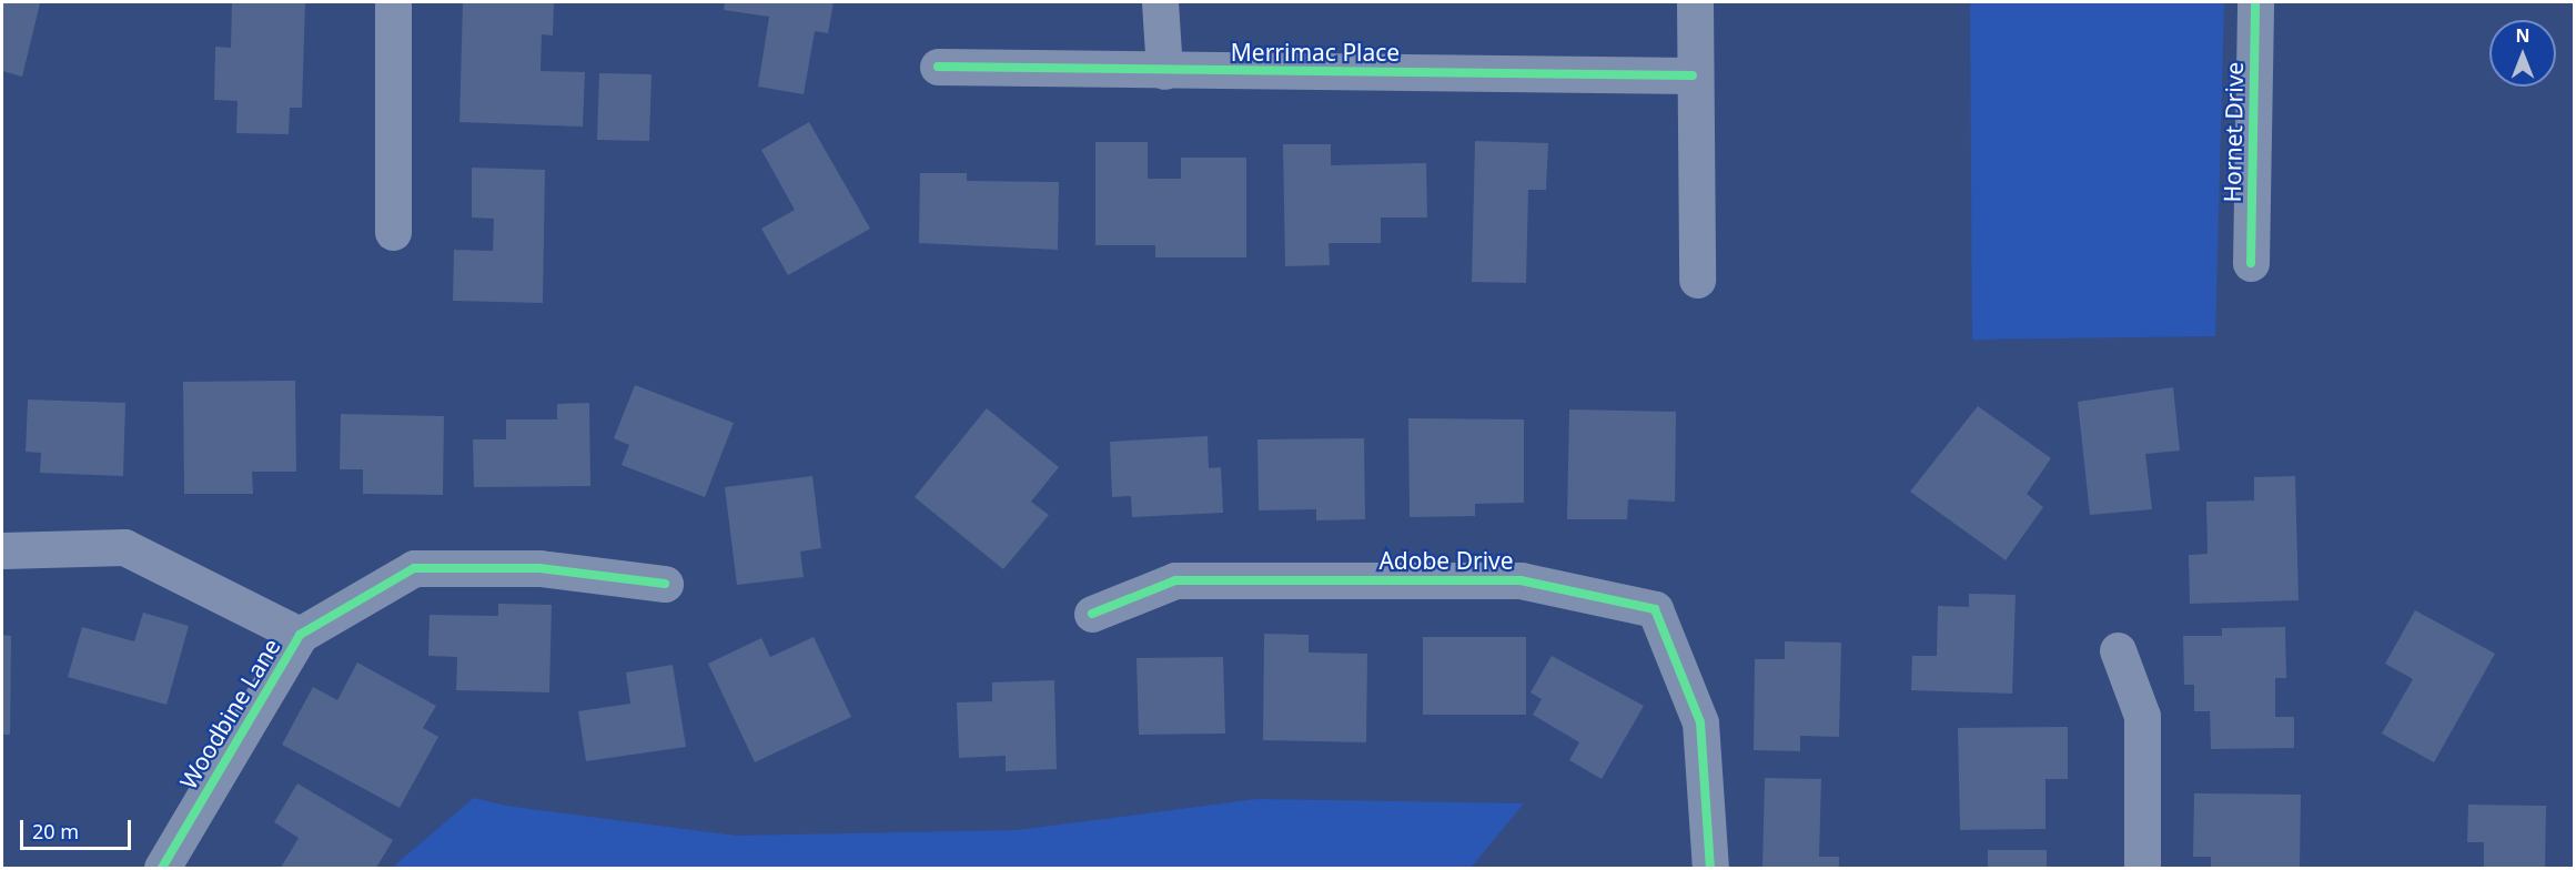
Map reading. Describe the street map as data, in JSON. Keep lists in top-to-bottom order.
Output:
{
  "streets": {
    "street": [
      "Merrimac Place",
      "Hornet Drive",
      "Adobe Drive",
      "Woodbine Lane"
    ]
  },
  "scale_bar": "20 m",
  "north": "top"
}
